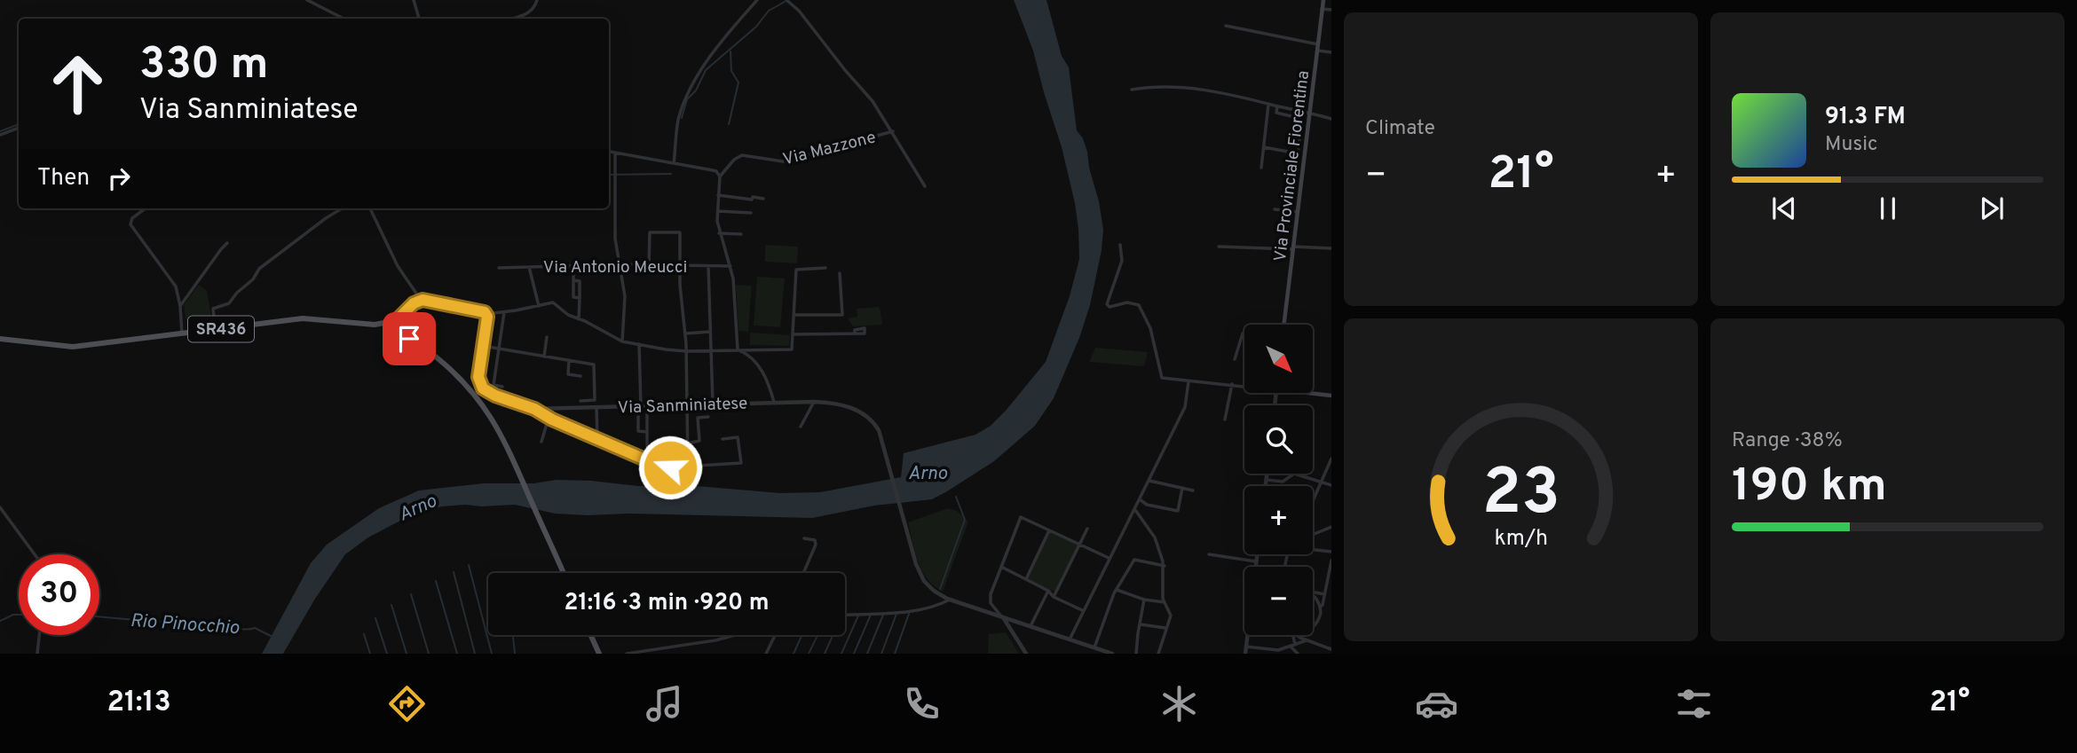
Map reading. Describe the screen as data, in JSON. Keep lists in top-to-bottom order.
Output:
{
  "streets": {
    "main road": ["Via Provinciale Fiorentina", "SR436"],
    "street": ["Via Mazzone", "Via Antonio Meucci", "Via Sanminiatese"]
  },
  "water": ["Arno", "Rio Pinocchio"],
  "north": "bottom right",
  "page": {
    "tile": [
      "Climate",
      ["Range · 38%", "190 km"]
    ],
    "turn": ["330 m", "Via Sanminiatese"],
    "song": ["91.3 FM", "Music"],
    "then": "Then",
    "heat": ["−", "21°", "+"],
    "map_buttons": ["+", "−"],
    "limit": "30",
    "trip": "21:16 · 3 min · 920 m",
    "tabs": ["21:13", "21°"],
    "gauge": ["23", "km/h"]
  }
}
